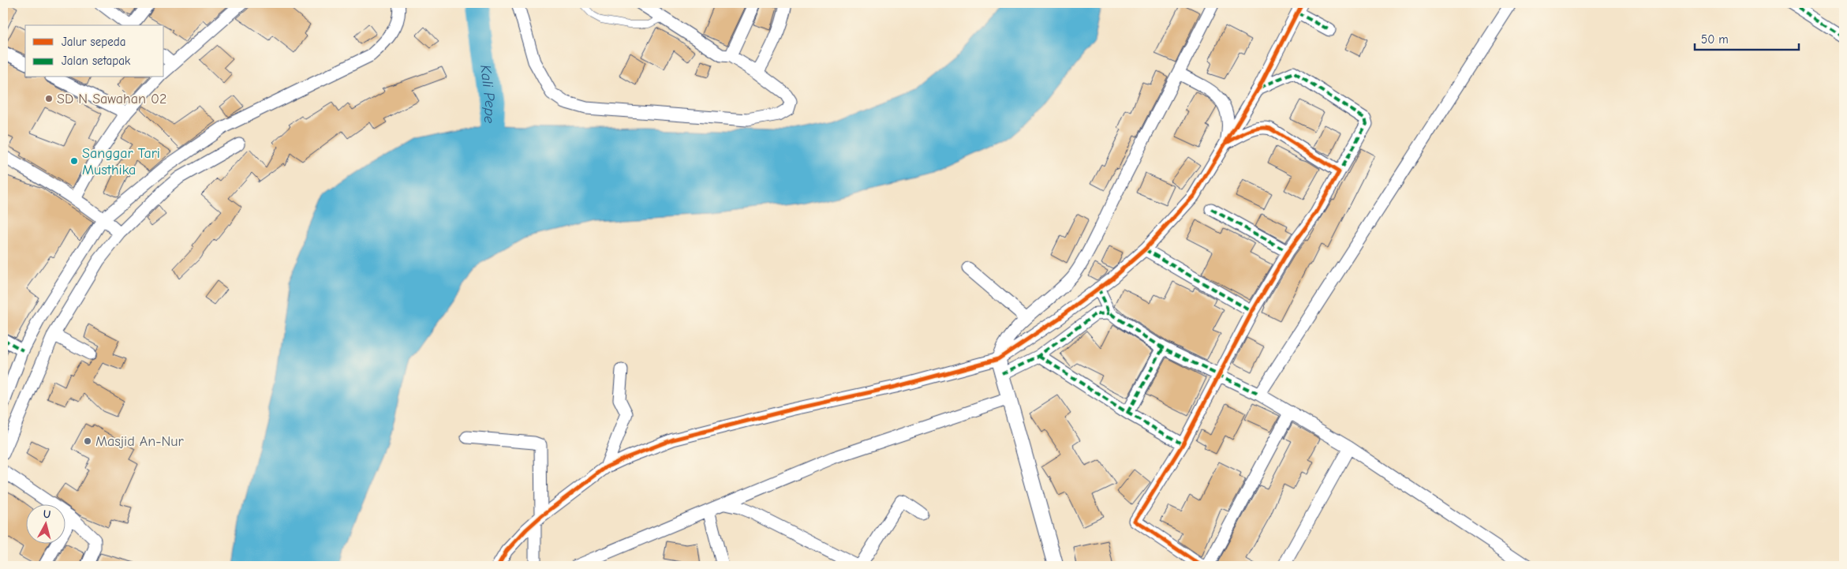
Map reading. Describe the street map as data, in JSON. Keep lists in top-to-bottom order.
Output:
{
  "water": ["Kali Pepe"],
  "places": ["SD N Sawahan 02", "Sanggar Tari Musthika", "Masjid An-Nur"],
  "legend": ["Jalur sepeda", "Jalan setapak"],
  "scale_bar": "50 m",
  "north": "top"
}
